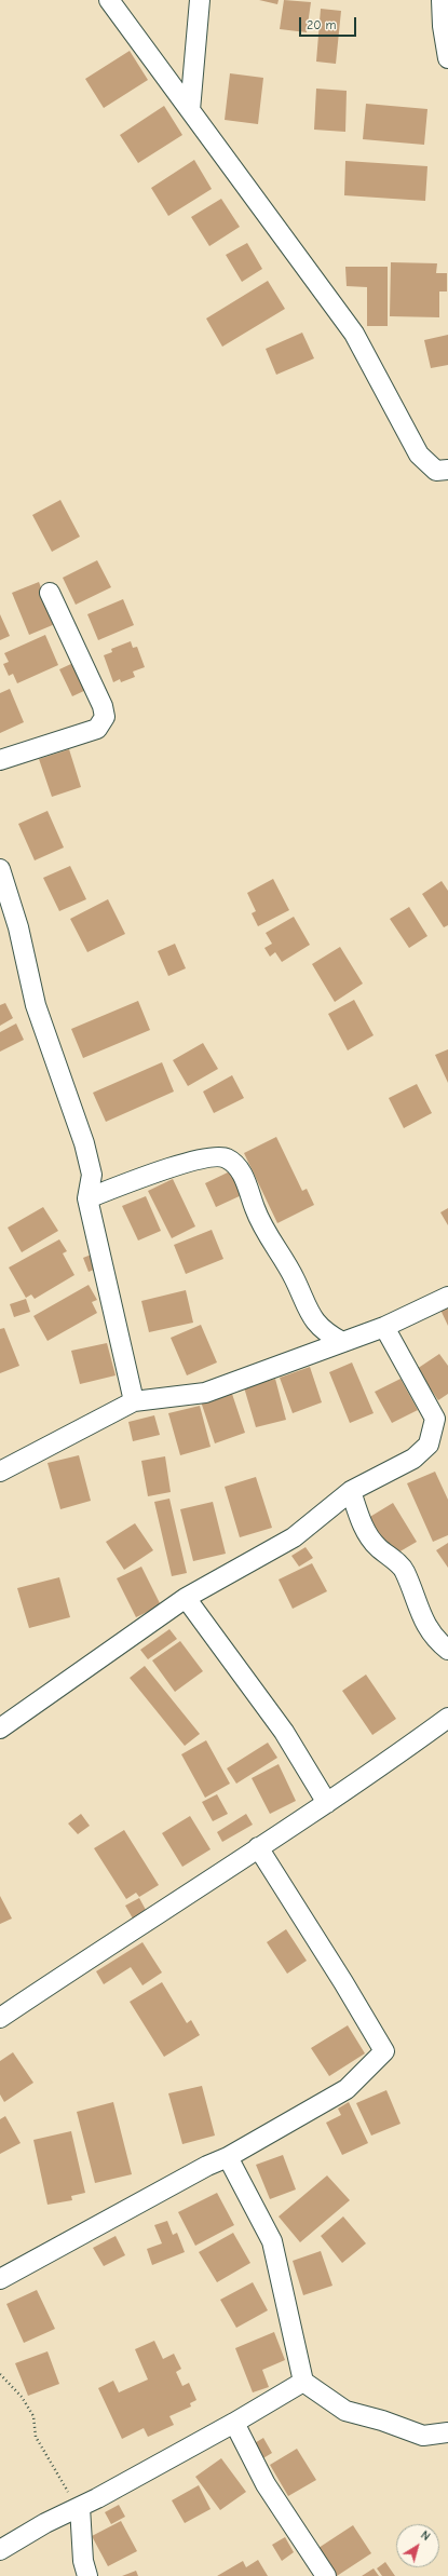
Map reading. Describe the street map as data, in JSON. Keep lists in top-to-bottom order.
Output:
{
  "scale_bar": "20 m",
  "north": "top right"
}
